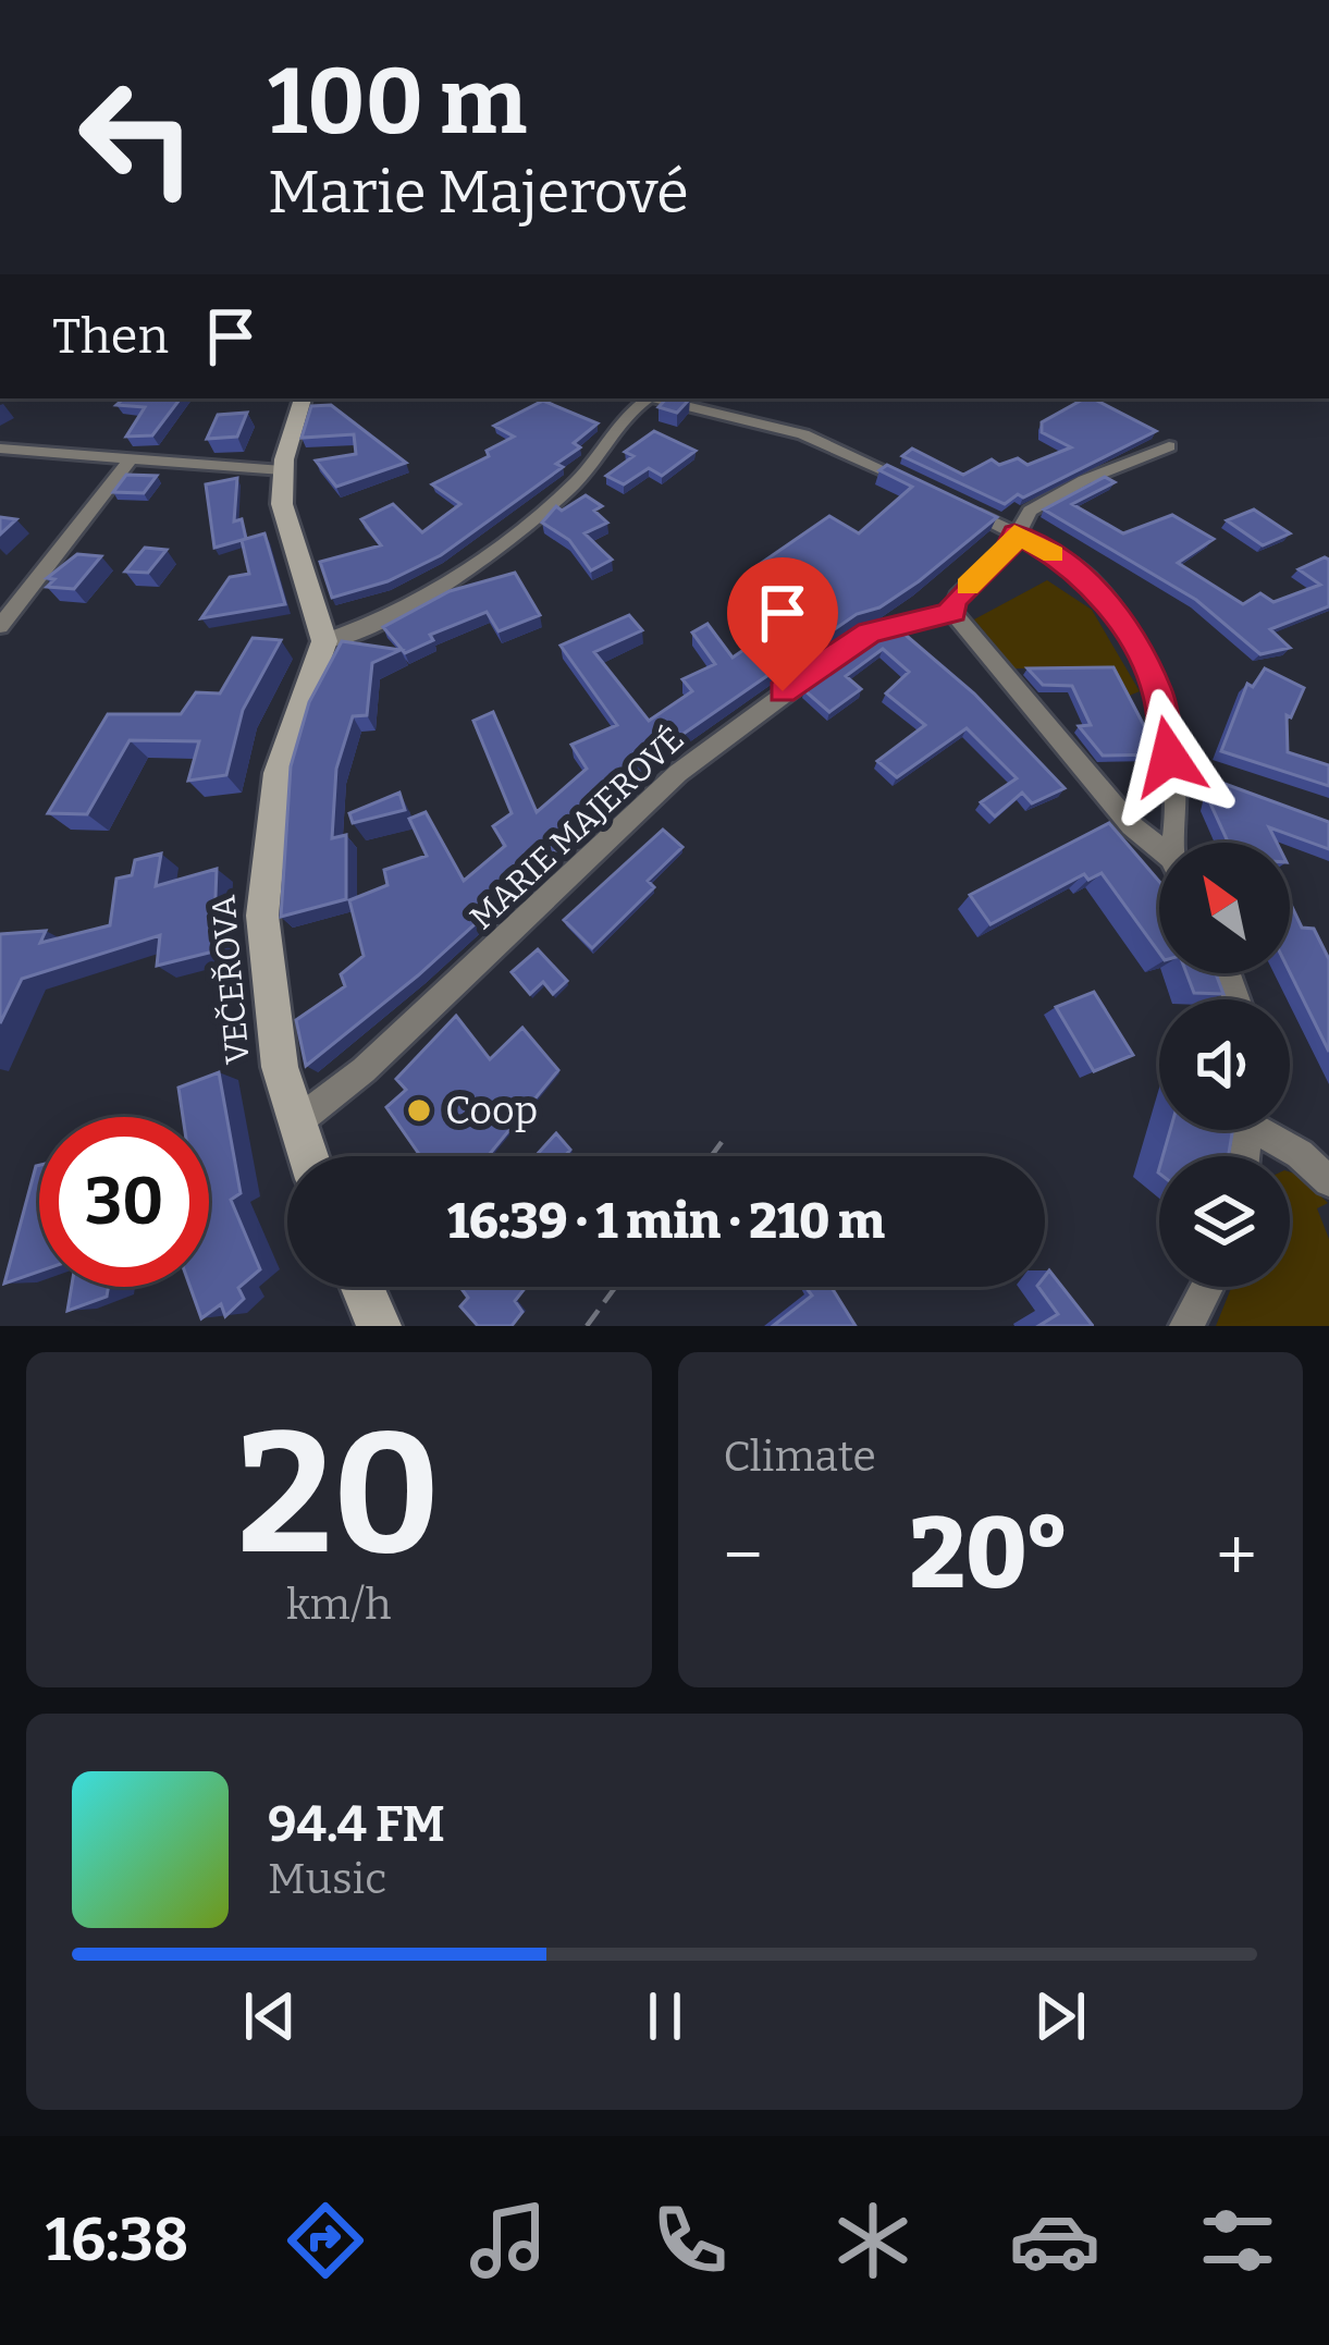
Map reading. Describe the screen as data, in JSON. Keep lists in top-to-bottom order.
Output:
{
  "streets": {
    "street": ["MARIE MAJEROVÉ", "VEČEŘOVA"]
  },
  "crossings": [
    ["MARIE MAJEROVÉ", "VEČEŘOVA"]
  ],
  "places": ["Coop"],
  "north": "top left",
  "page": {
    "turn": ["100 m", "Marie Majerové"],
    "then": "Then",
    "limit": "30",
    "trip": "16:39 · 1 min · 210 m",
    "tile": [
      ["20", "km/h"],
      "Climate"
    ],
    "heat": ["−", "20°", "+"],
    "song": ["94.4 FM", "Music"],
    "tabs": "16:38"
  }
}
